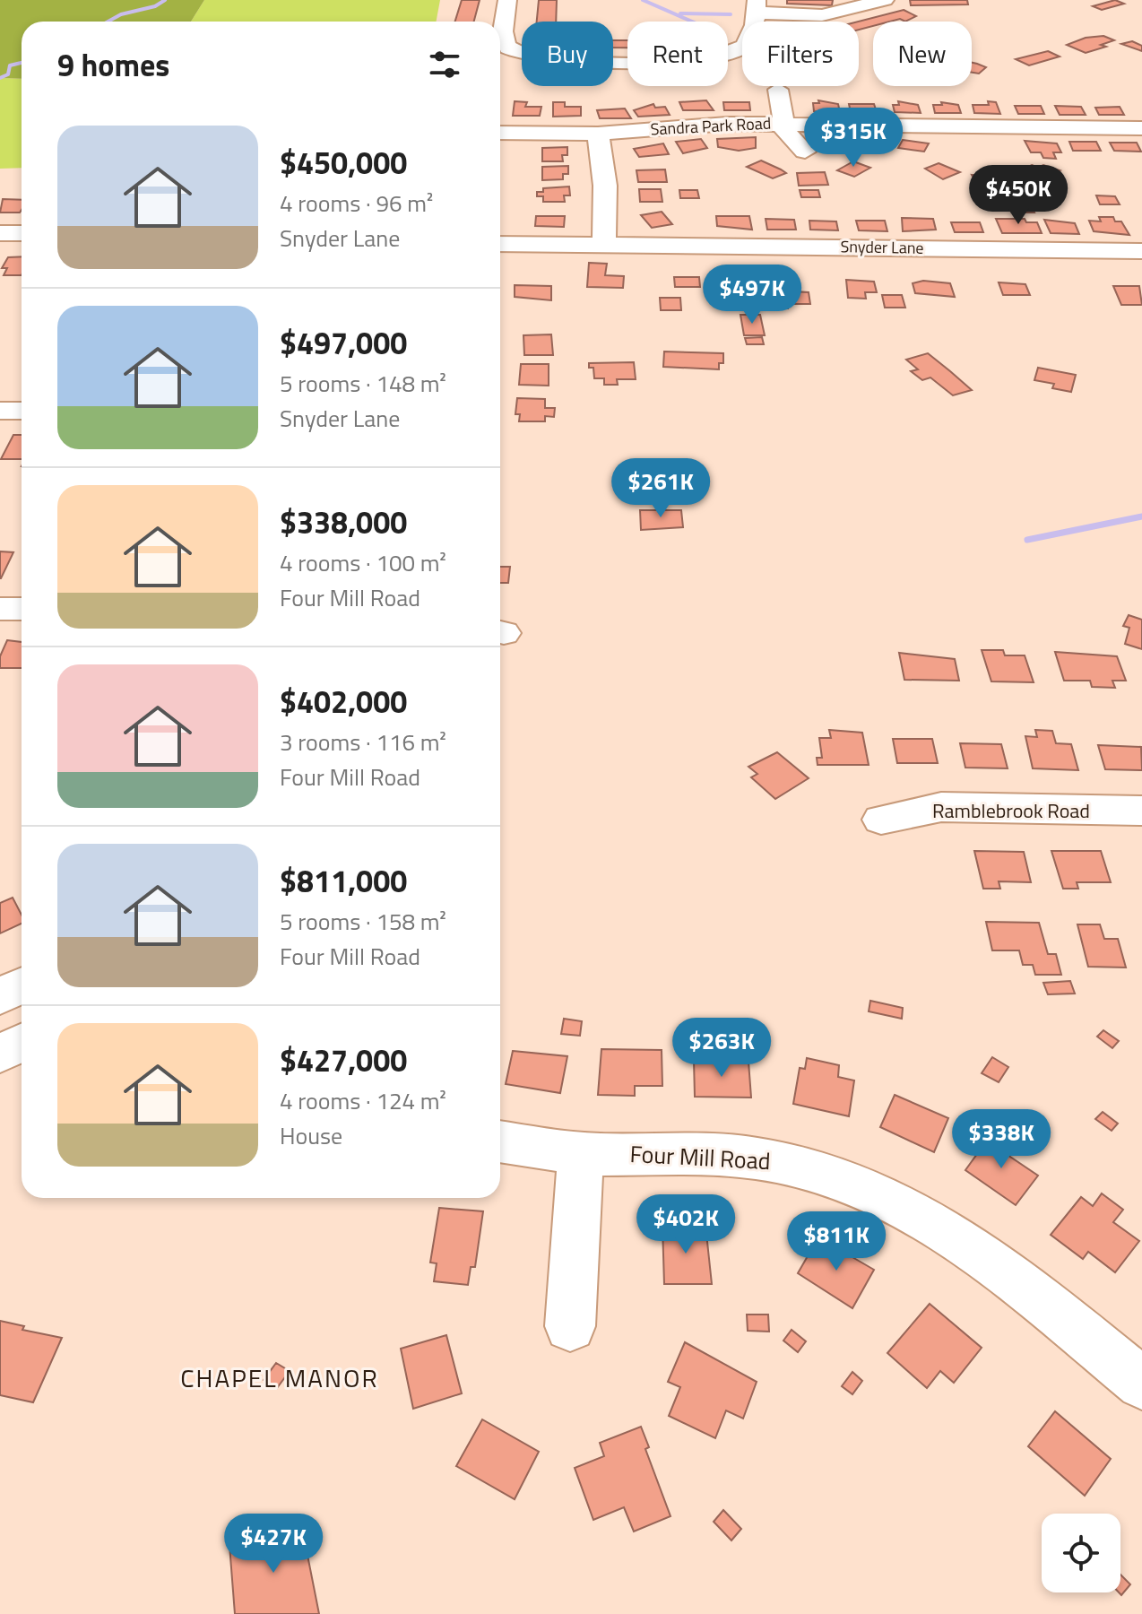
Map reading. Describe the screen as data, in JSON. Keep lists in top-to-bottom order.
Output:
{
  "streets": {
    "street": [
      "Sandra Park Road",
      "Snyder Lane",
      "Ramblebrook Road",
      "Four Mill Road"
    ]
  },
  "districts": ["CHAPEL MANOR"],
  "page": {
    "chip": [
      "Buy",
      "Rent",
      "Filters",
      "New"
    ],
    "heading": "9 homes",
    "price": [
      "$315K",
      "$450K",
      "$497K",
      "$261K",
      "$263K",
      "$338K",
      "$402K",
      "$811K",
      "$427K"
    ],
    "list": [
      {
        "name": "$450,000",
        "note": "4 rooms · 96 m² · Snyder Lane"
      },
      {
        "name": "$497,000",
        "note": "5 rooms · 148 m² · Snyder Lane"
      },
      {
        "name": "$338,000",
        "note": "4 rooms · 100 m² · Four Mill Road"
      },
      {
        "name": "$402,000",
        "note": "3 rooms · 116 m² · Four Mill Road"
      },
      {
        "name": "$811,000",
        "note": "5 rooms · 158 m² · Four Mill Road"
      },
      {
        "name": "$427,000",
        "note": "4 rooms · 124 m² · House"
      }
    ]
  }
}
